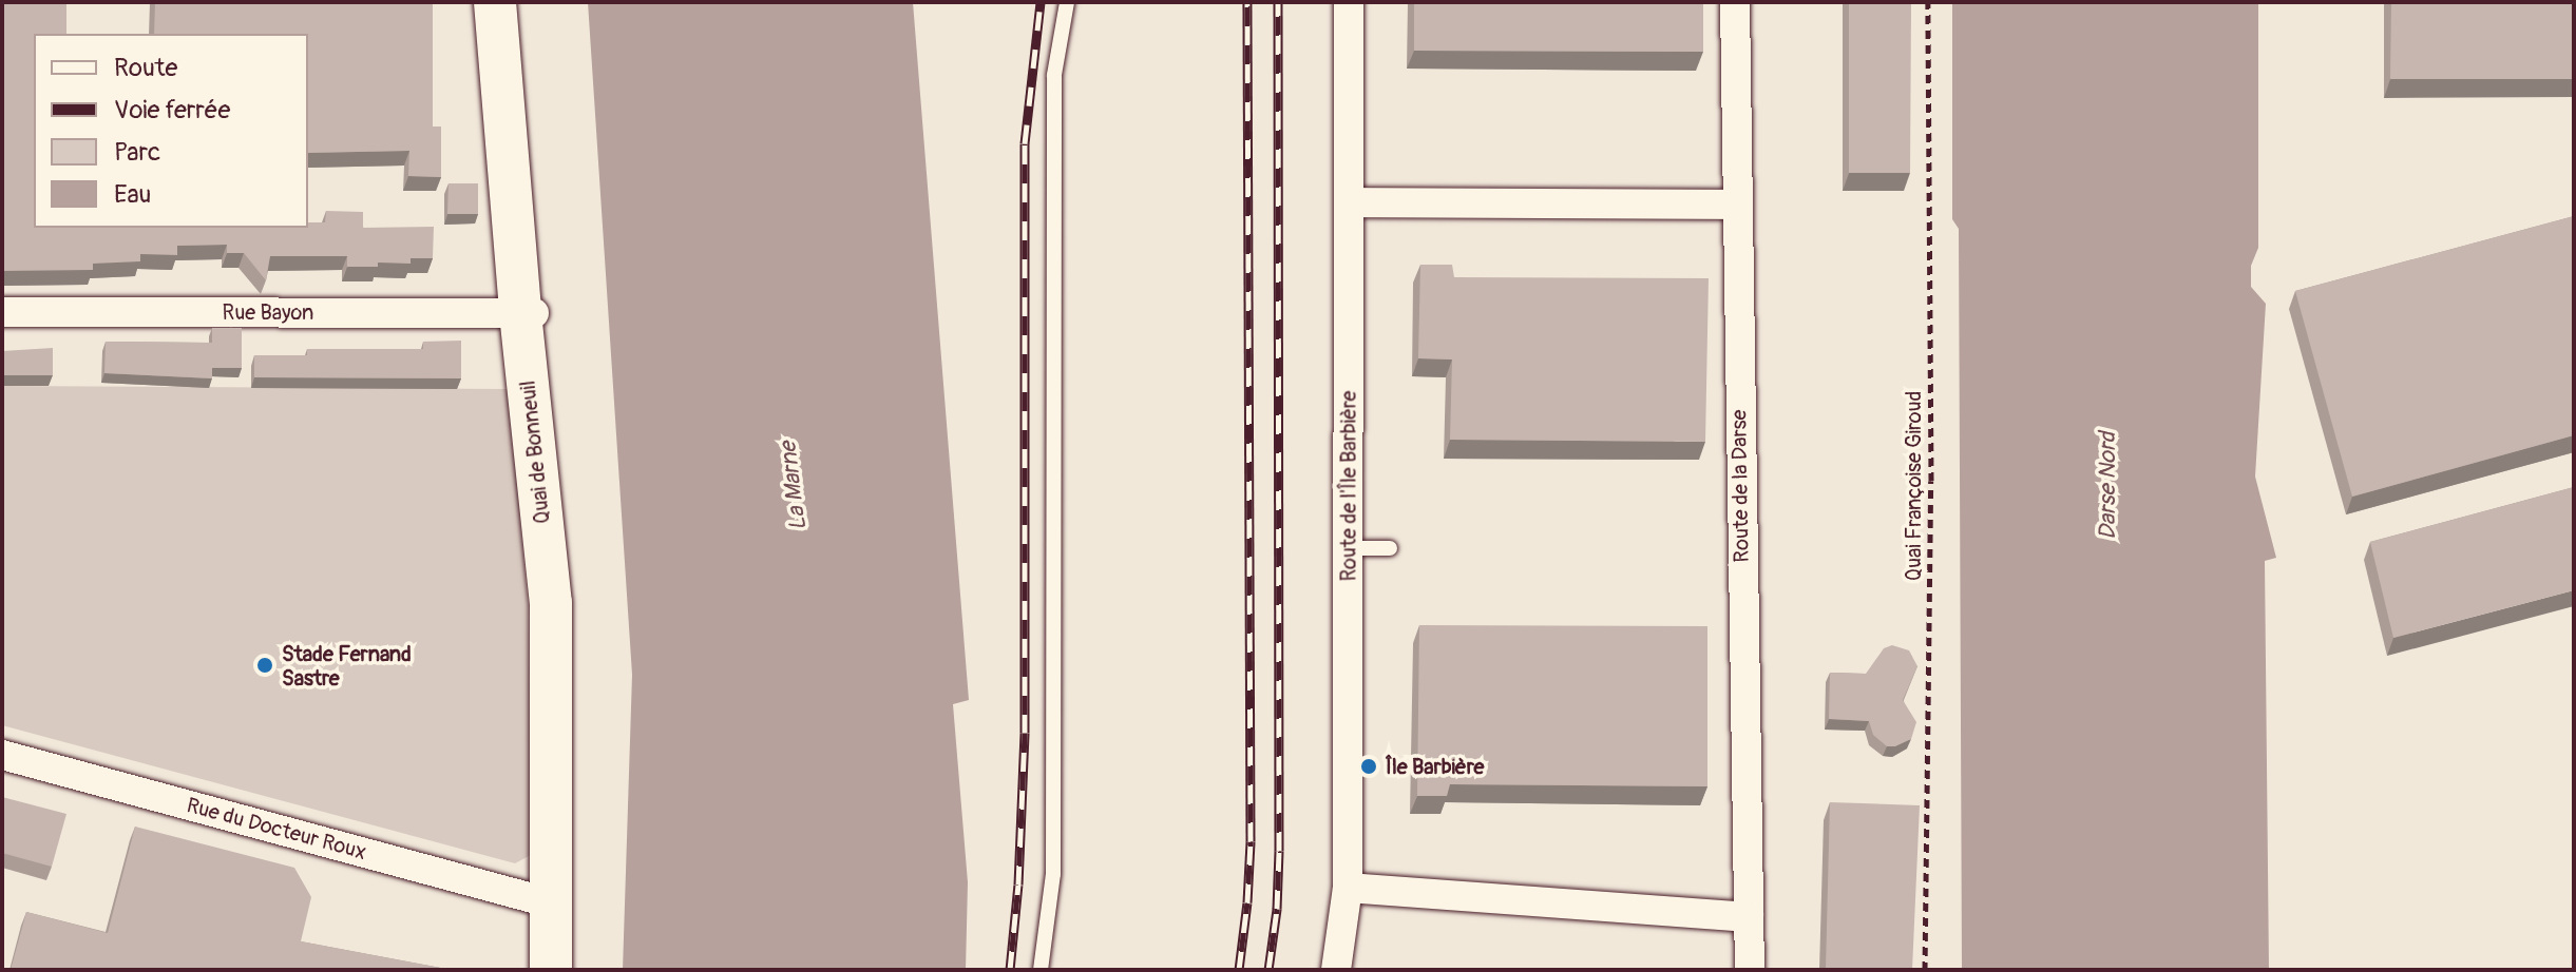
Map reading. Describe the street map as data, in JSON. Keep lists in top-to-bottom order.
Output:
{
  "streets": {
    "street": [
      "Rue Bayon",
      "Quai de Bonneuil",
      "Route de l'Île Barbière",
      "Route de la Darse",
      "Rue du Docteur Roux"
    ],
    "path": ["Quai Françoise Giroud"]
  },
  "crossings": [
    ["Rue Bayon", "Quai de Bonneuil"],
    ["Quai de Bonneuil", "Rue du Docteur Roux"]
  ],
  "water": ["La Marne", "Darse Nord"],
  "places": ["Stade Fernand Sastre", "Île Barbière"],
  "legend": [
    "Route",
    "Voie ferrée",
    "Parc",
    "Eau"
  ]
}
